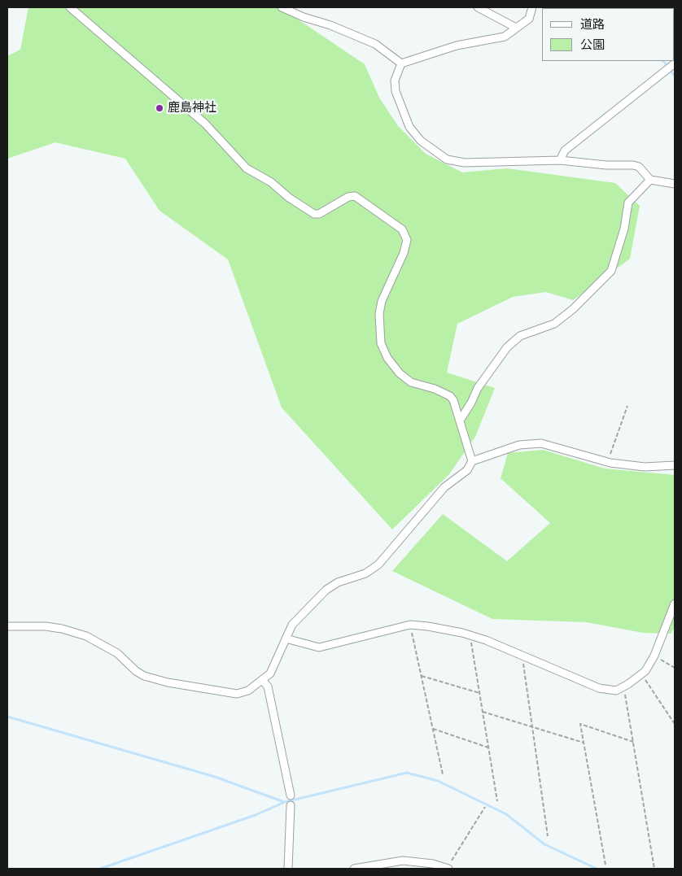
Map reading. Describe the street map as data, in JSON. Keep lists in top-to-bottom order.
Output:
{
  "places": ["鹿島神社"],
  "legend": ["道路", "公園"]
}
